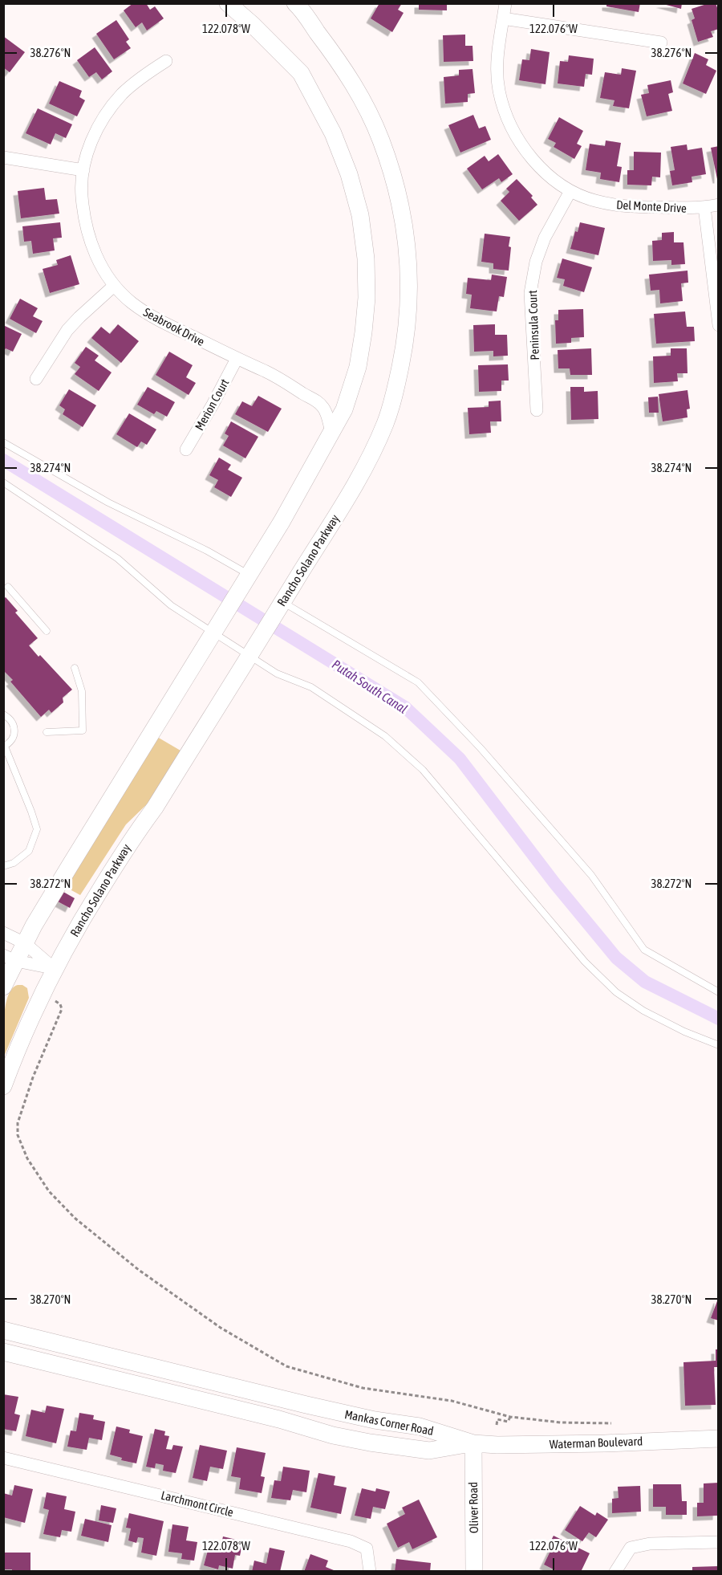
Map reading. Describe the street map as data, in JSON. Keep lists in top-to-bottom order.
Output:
{
  "streets": {
    "street": [
      "Del Monte Drive",
      "Peninsula Court",
      "Seabrook Drive",
      "Merion Court",
      "Rancho Solano Parkway",
      "Mankas Corner Road",
      "Waterman Boulevard",
      "Larchmont Circle",
      "Oliver Road"
    ]
  },
  "crossings": [
    ["Del Monte Drive", "Peninsula Court"],
    ["Seabrook Drive", "Merion Court"],
    ["Mankas Corner Road", "Waterman Boulevard"],
    ["Mankas Corner Road", "Oliver Road"],
    ["Waterman Boulevard", "Oliver Road"]
  ],
  "water": ["Putah South Canal"],
  "coordinates": [
    "122.078°W",
    "122.076°W",
    "38.276°N",
    "38.274°N",
    "38.272°N",
    "38.270°N"
  ]
}
